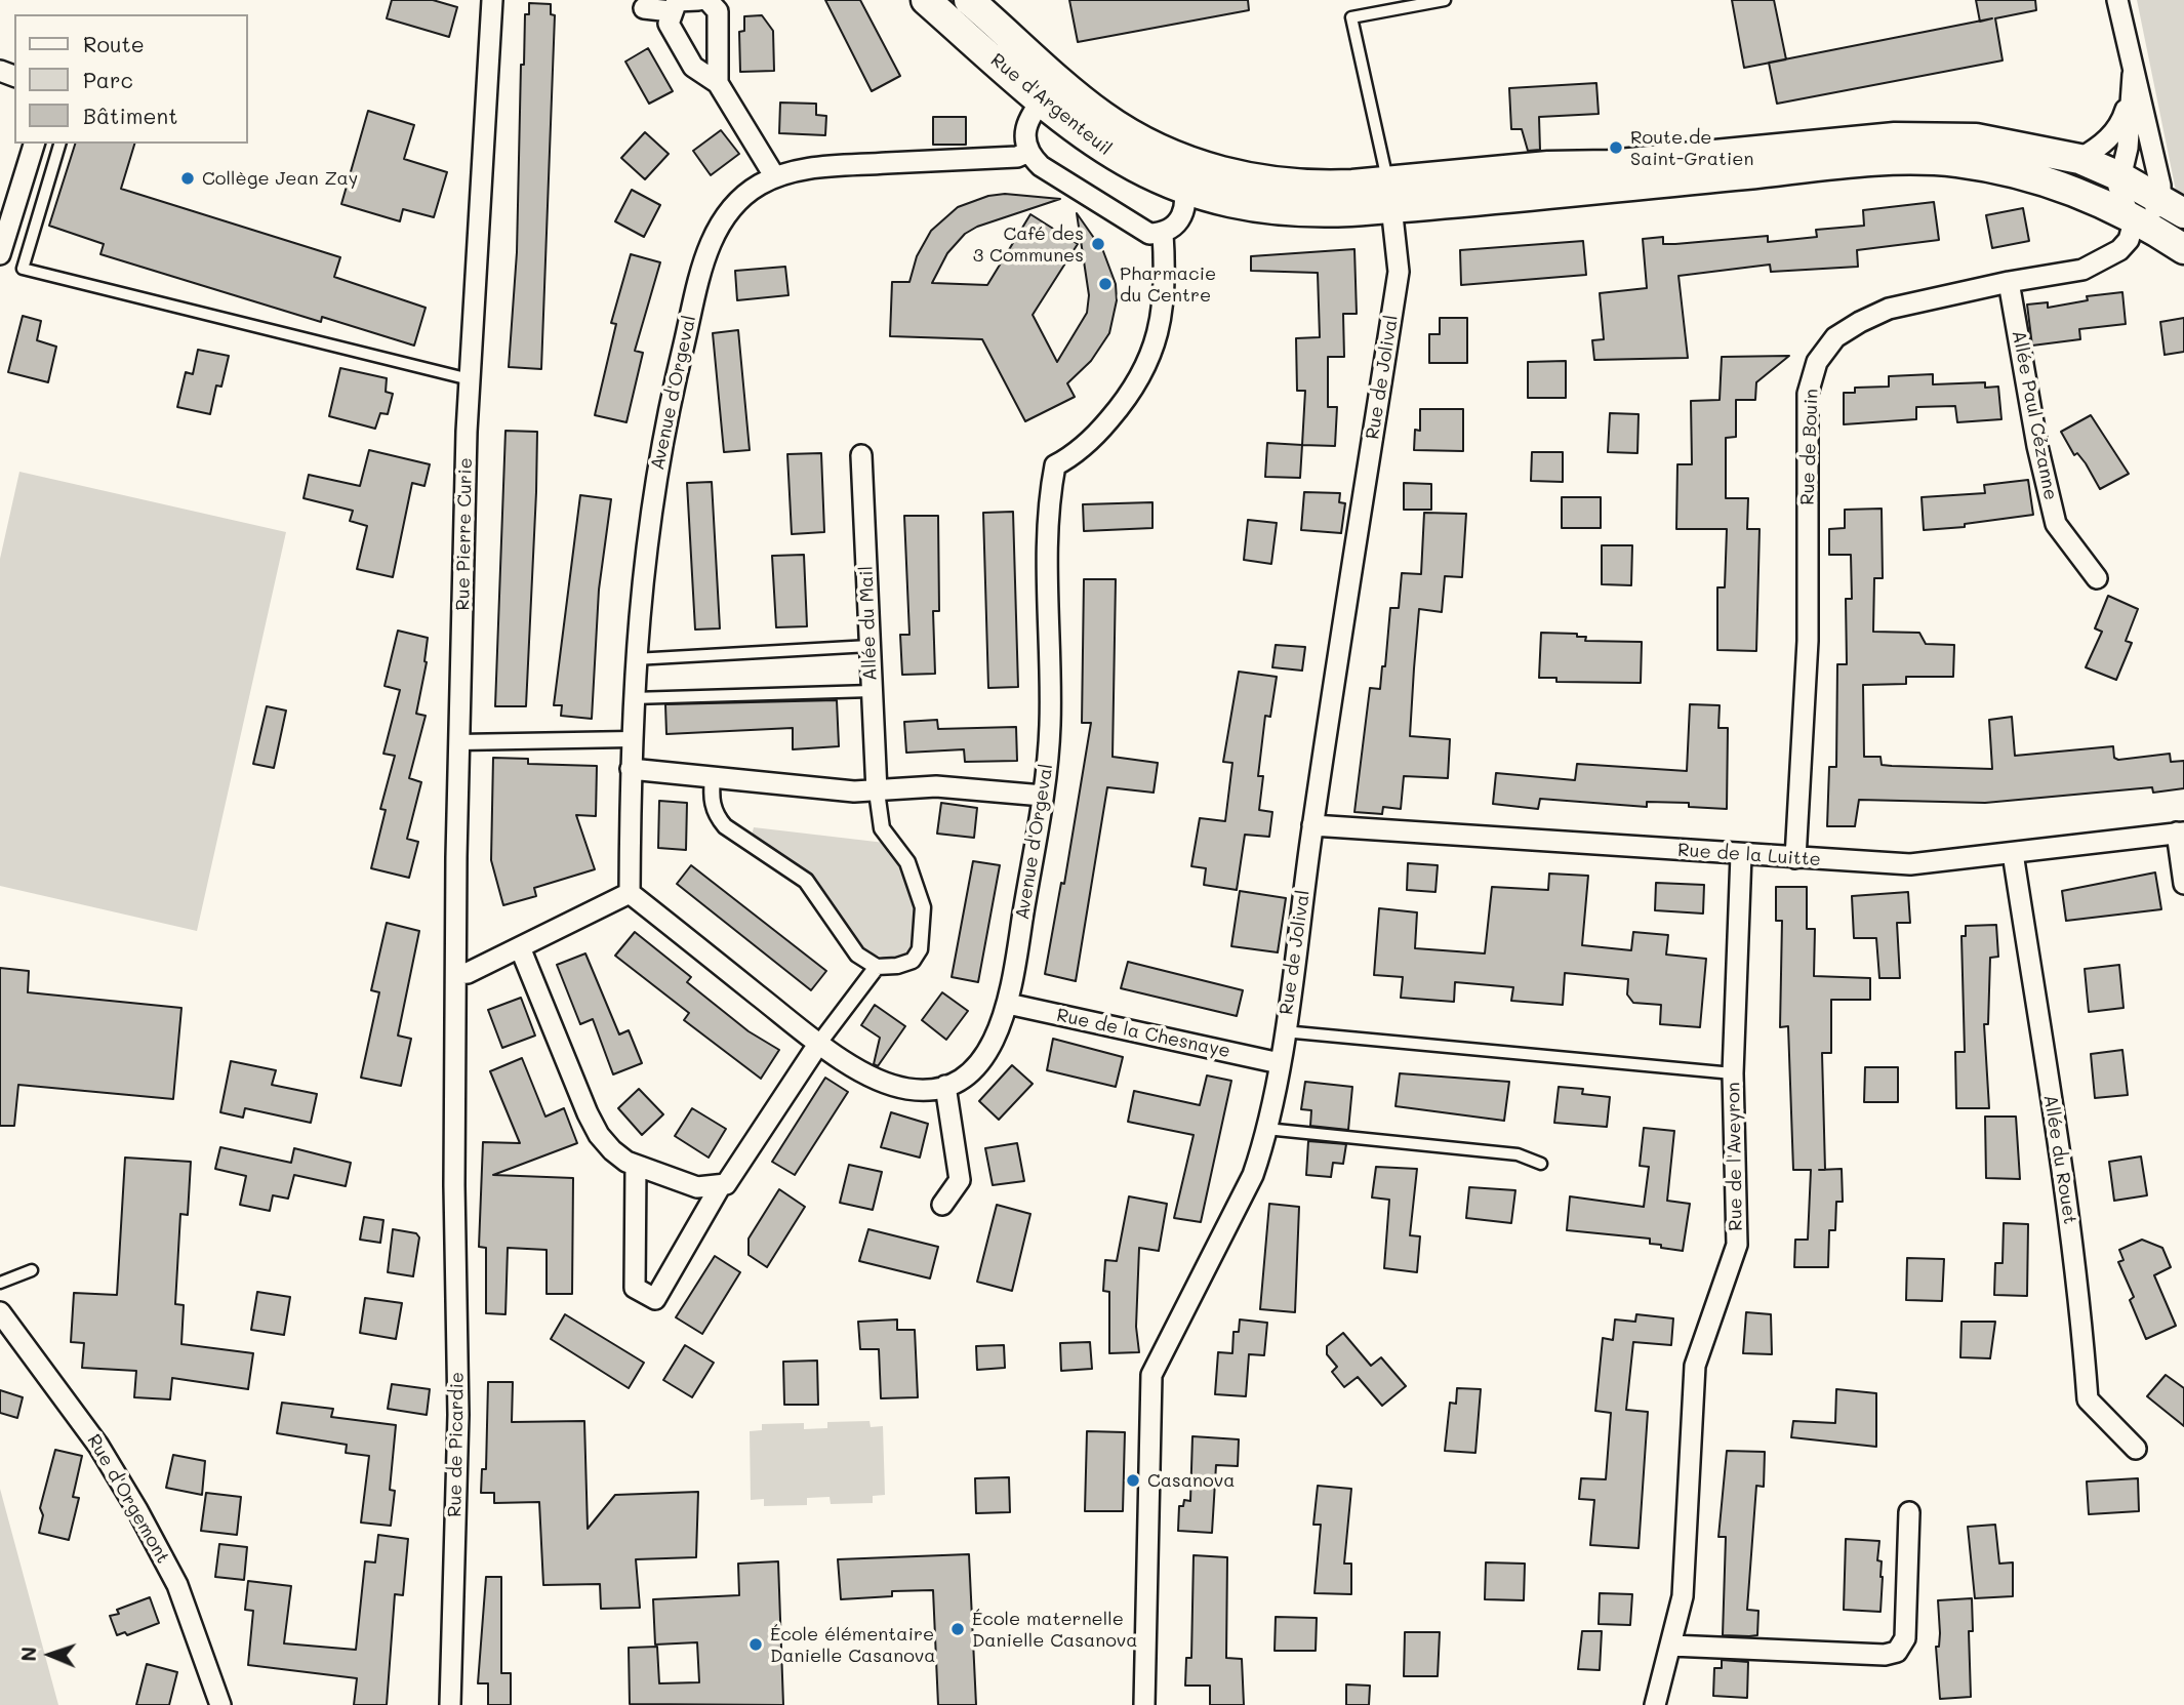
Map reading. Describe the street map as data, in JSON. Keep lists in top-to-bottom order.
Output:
{
  "streets": {
    "main road": ["Rue d'Argenteuil"],
    "street": [
      "Rue de Jolival",
      "Avenue d'Orgeval",
      "Allée Paul Cézanne",
      "Rue de Bouin",
      "Rue Pierre Curie",
      "Allée du Mail",
      "Rue de la Luitte",
      "Rue de la Chesnaye",
      "Rue de l'Aveyron",
      "Allée du Rouet",
      "Rue de Picardie",
      "Rue d'Orgemont"
    ]
  },
  "crossings": [
    ["Rue d'Argenteuil", "Rue de Jolival"],
    ["Rue de Jolival", "Rue de la Luitte"],
    ["Rue de Jolival", "Rue de la Chesnaye"],
    ["Avenue d'Orgeval", "Rue de la Chesnaye"],
    ["Allée Paul Cézanne", "Rue de Bouin"],
    ["Rue de Bouin", "Rue de la Luitte"],
    ["Rue Pierre Curie", "Rue de Picardie"],
    ["Rue de la Luitte", "Rue de l'Aveyron"],
    ["Rue de la Luitte", "Allée du Rouet"]
  ],
  "places": [
    "Route de Saint-Gratien",
    "Collège Jean Zay",
    "Café des 3 Communes",
    "Pharmacie du Centre",
    "Casanova",
    "École maternelle Danielle Casanova",
    "École élémentaire Danielle Casanova"
  ],
  "legend": ["Route", "Parc", "Bâtiment"],
  "north": "left"
}
